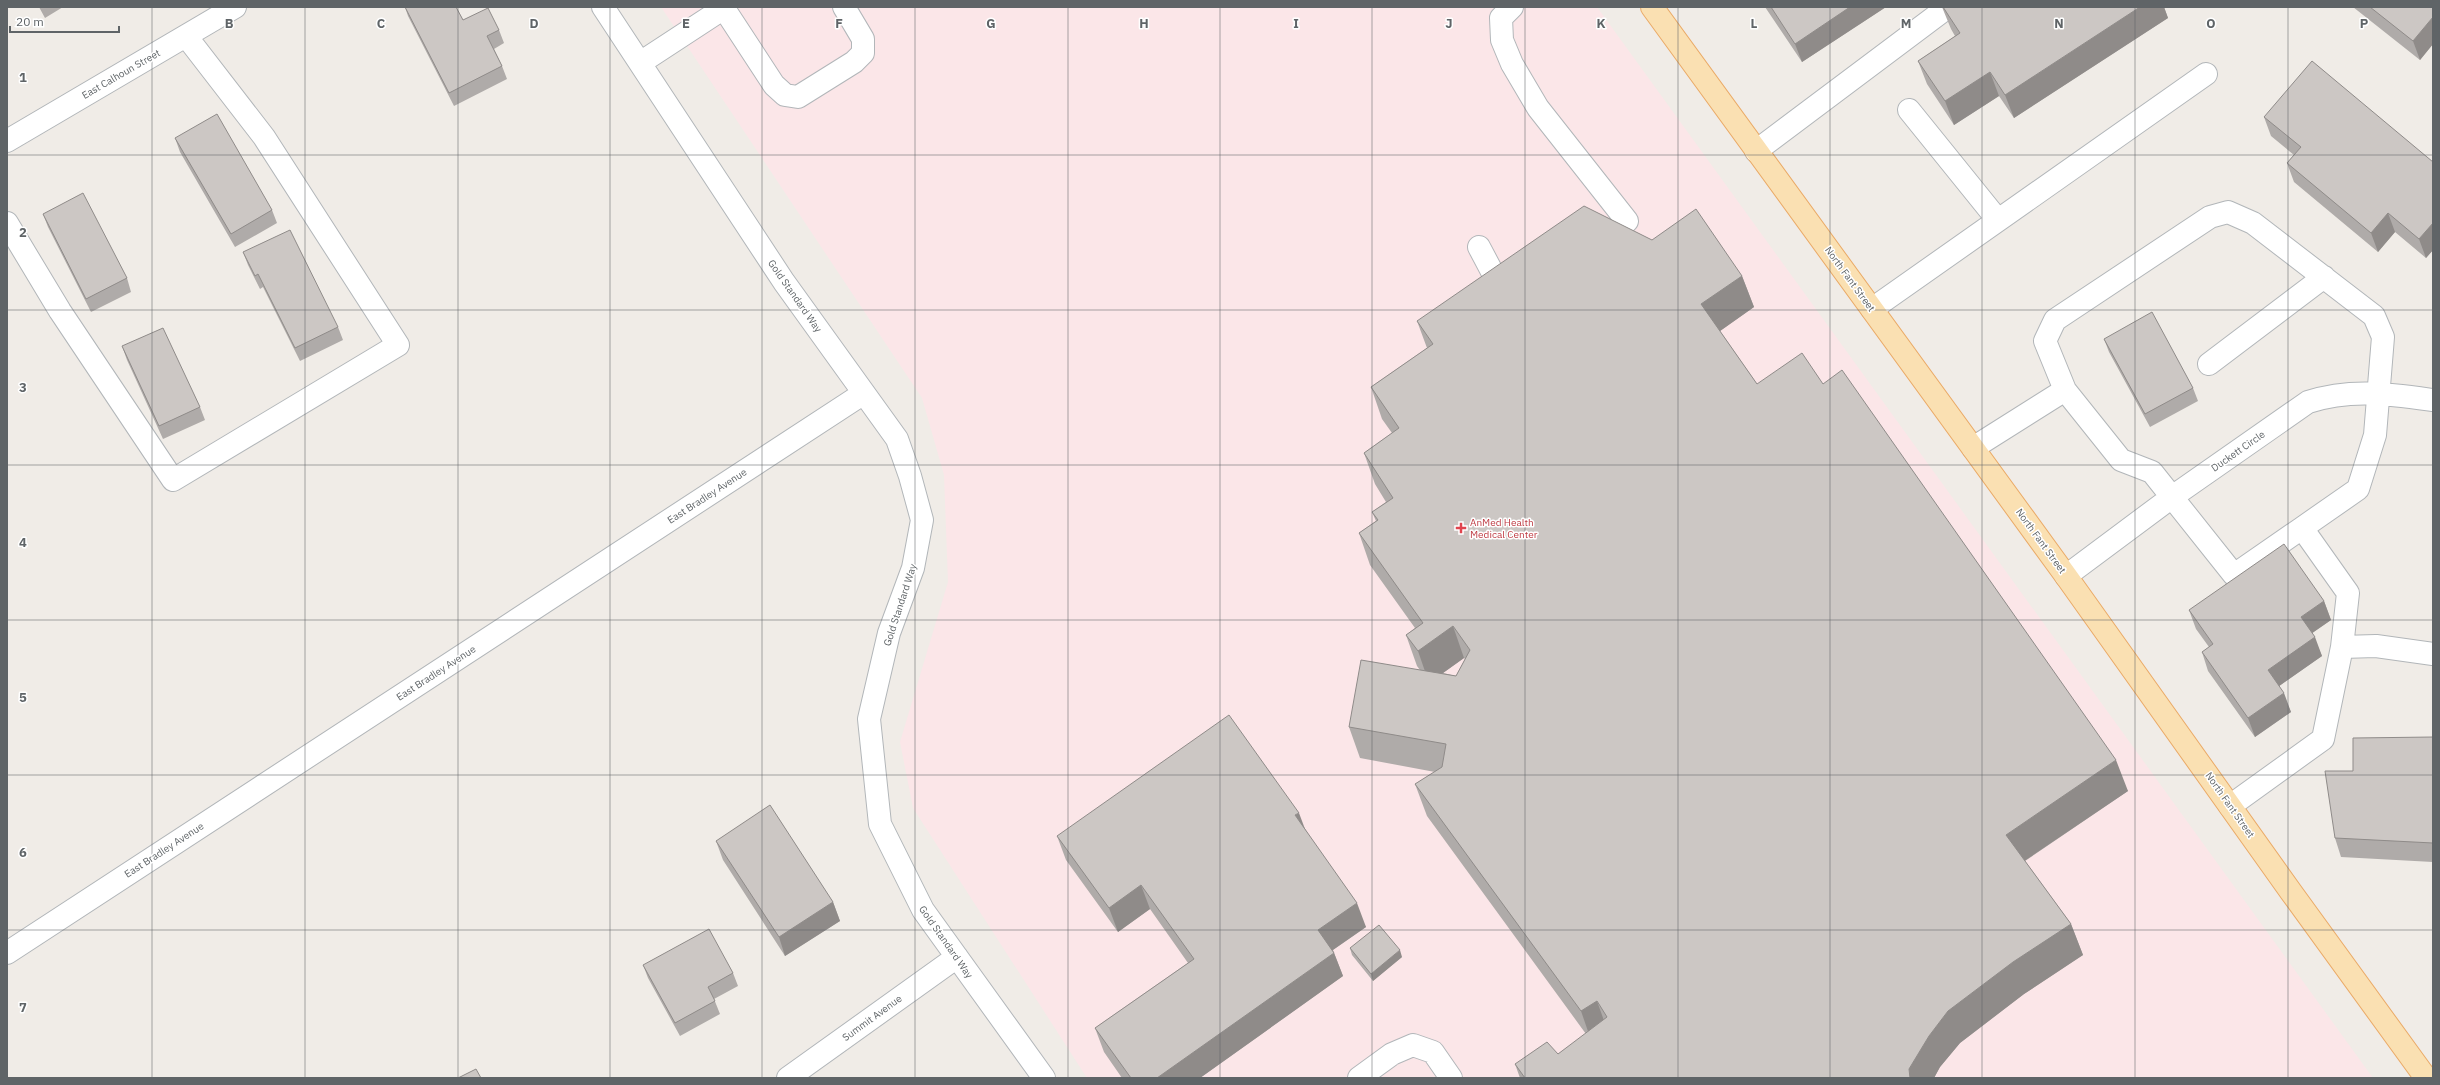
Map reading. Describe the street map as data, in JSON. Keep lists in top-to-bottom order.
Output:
{
  "streets": {
    "main road": ["North Fant Street"],
    "street": [
      "East Calhoun Street",
      "Gold Standard Way",
      "Duckett Circle",
      "East Bradley Avenue",
      "Summit Avenue"
    ]
  },
  "crossings": [
    ["North Fant Street", "Duckett Circle"],
    ["Gold Standard Way", "East Bradley Avenue"],
    ["Gold Standard Way", "Summit Avenue"]
  ],
  "places": {
    "health": ["AnMed Health Medical Center"]
  },
  "scale_bar": "20 m",
  "grid": {
    "columns": [
      "B",
      "C",
      "D",
      "E",
      "F",
      "G",
      "H",
      "I",
      "J",
      "K",
      "L",
      "M",
      "N",
      "O",
      "P"
    ],
    "rows": [
      "1",
      "2",
      "3",
      "4",
      "5",
      "6",
      "7"
    ]
  }
}
